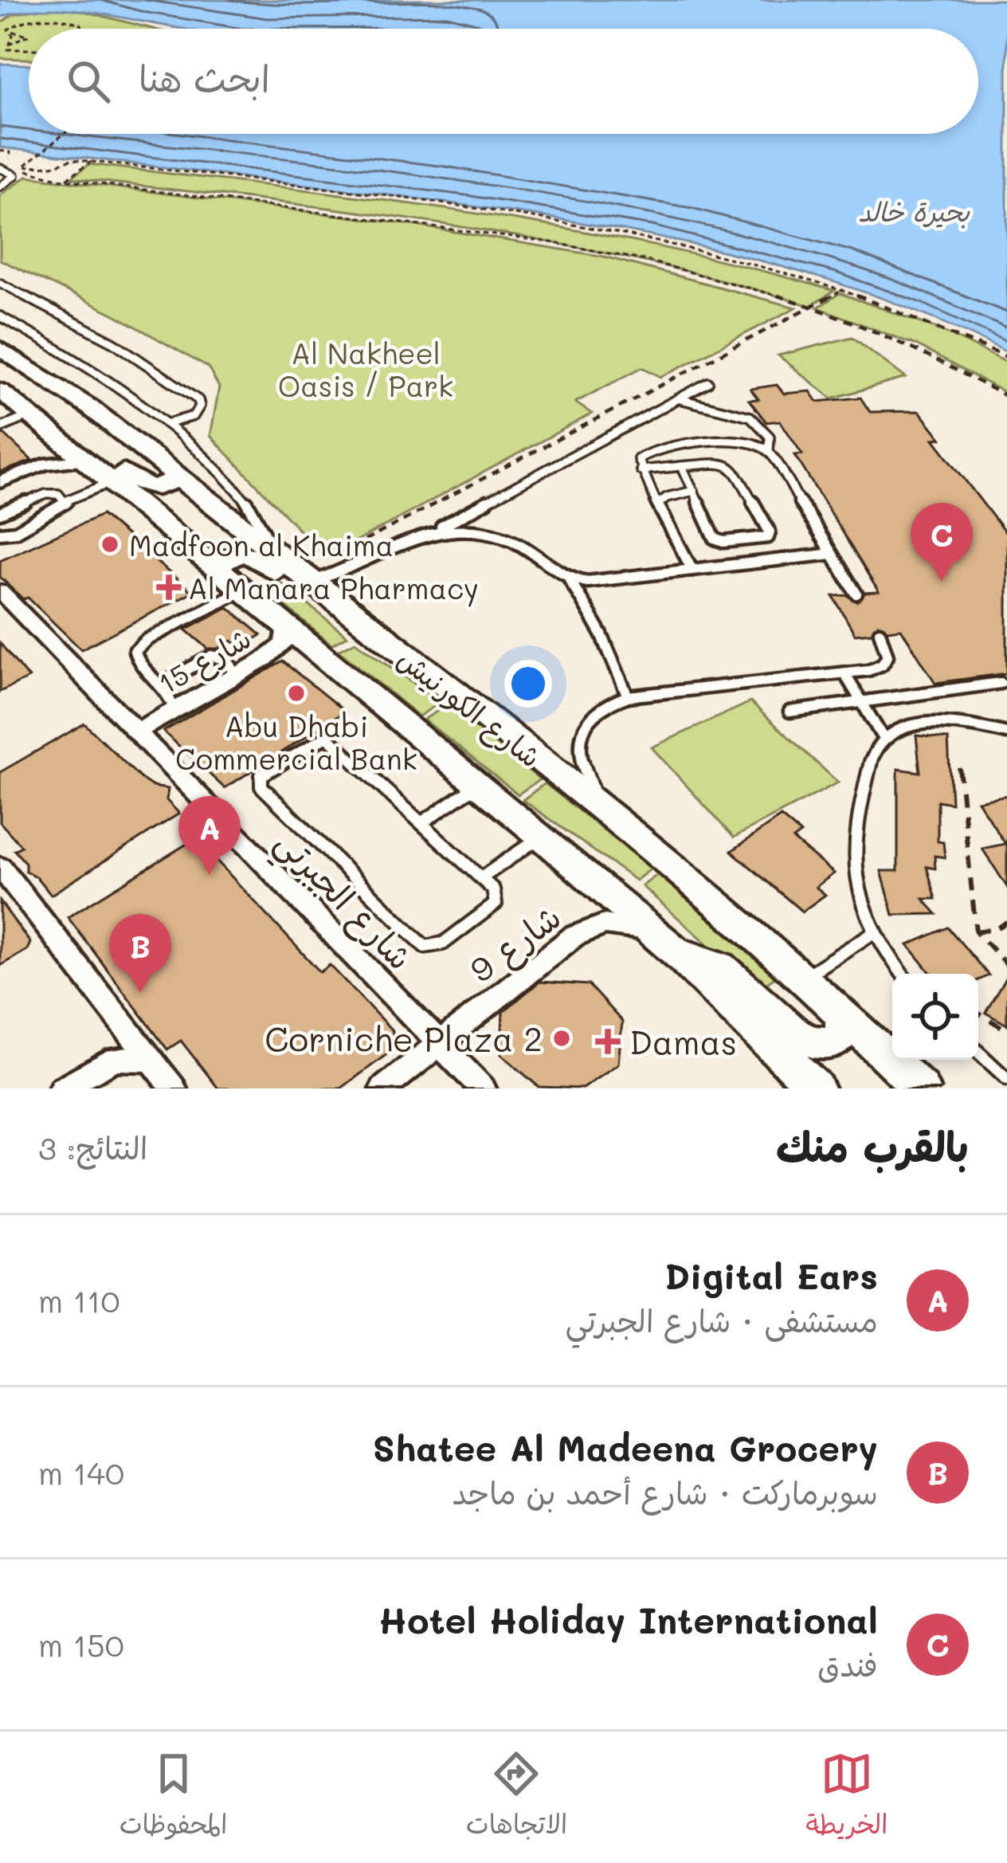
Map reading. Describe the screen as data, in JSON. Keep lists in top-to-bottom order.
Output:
{
  "streets": {
    "main road": ["شارع الكورنيش"],
    "street": ["شارع 15", "شارع الجبرتي", "شارع 9"]
  },
  "crossings": [
    ["شارع 15", "شارع الكورنيش"],
    ["شارع 15", "شارع الجبرتي"],
    ["شارع الكورنيش", "شارع 9"],
    ["شارع الجبرتي", "شارع 9"]
  ],
  "water": ["بحيرة خالد"],
  "parks": ["Al Nakheel Oasis / Park"],
  "places": {
    "other": ["Madfoon al Khaima", "Abu Dhabi Commercial Bank", "Corniche Plaza 2"],
    "health": ["Al Manara Pharmacy", "Damas"]
  },
  "page": {
    "search": "ابحث هنا",
    "pins": ["C", "A", "B"],
    "heading": ["بالقرب منك", "النتائج: 3"],
    "list": [
      {
        "mark": "A",
        "name": "Digital Ears",
        "note": "مستشفى · شارع الجبرتي",
        "value": "110 m"
      },
      {
        "mark": "B",
        "name": "Shatee Al Madeena Grocery",
        "note": "سوبرماركت · شارع أحمد بن ماجد",
        "value": "140 m"
      },
      {
        "mark": "C",
        "name": "Hotel Holiday International",
        "note": "فندق",
        "value": "150 m"
      }
    ],
    "nav": ["الخريطة", "الاتجاهات", "المحفوظات"]
  }
}
